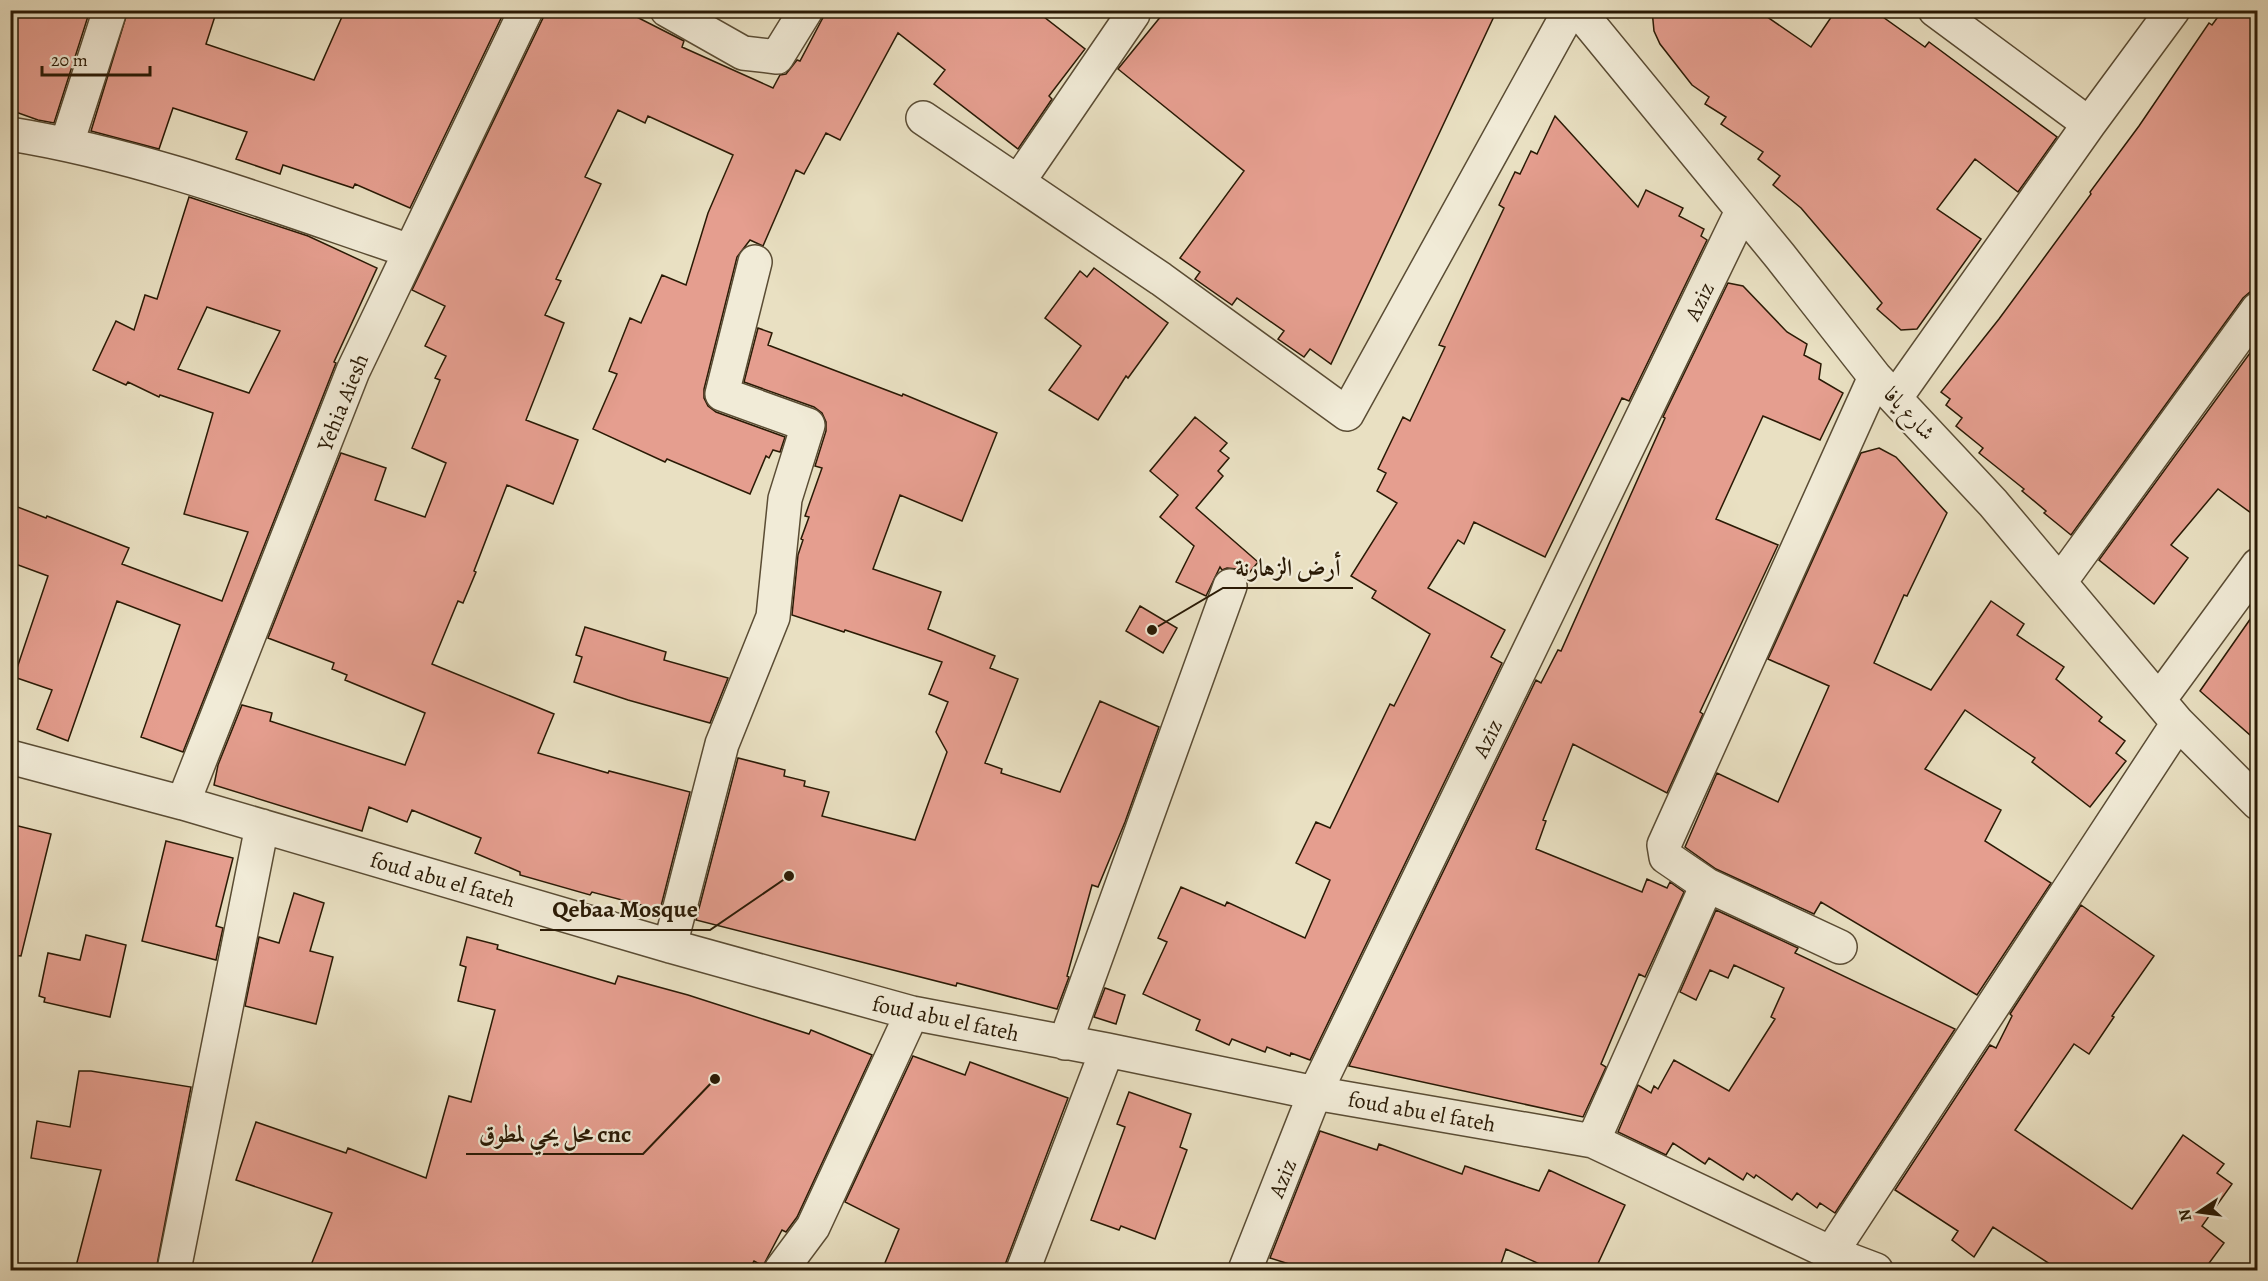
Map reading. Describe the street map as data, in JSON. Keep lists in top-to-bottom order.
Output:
{
  "streets": {
    "street": [
      "Aziz",
      "Yehia Aiesh",
      "شارع يافا",
      "foud abu el fateh"
    ]
  },
  "crossings": [
    ["Aziz", "شارع يافا"],
    ["Aziz", "foud abu el fateh"],
    ["Yehia Aiesh", "foud abu el fateh"]
  ],
  "places": ["أرض الزهارنة", "Qebaa Mosque", "محل يحي لمطوق cnc"],
  "scale_bar": "20 m",
  "north": "left"
}
